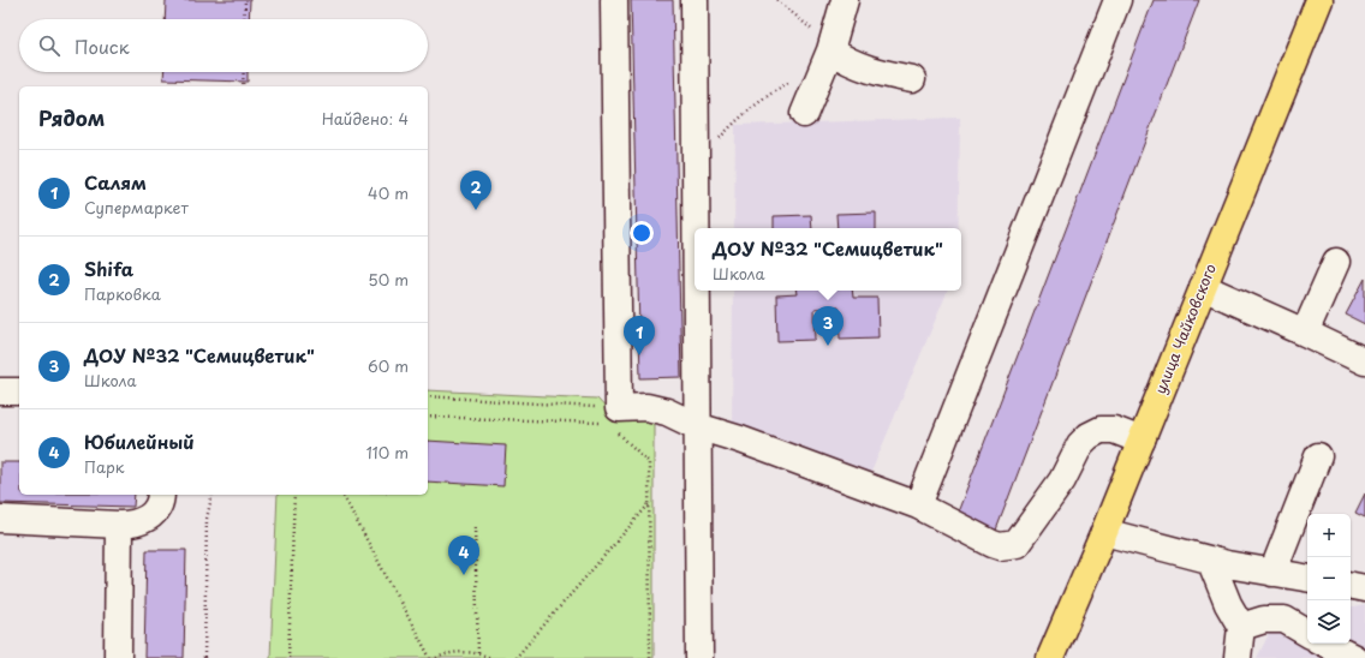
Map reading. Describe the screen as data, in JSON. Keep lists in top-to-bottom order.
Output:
{
  "streets": {
    "main road": ["улица Чайковского"]
  },
  "page": {
    "search": "Поиск",
    "heading": ["Рядом", "Найдено: 4"],
    "list": [
      {
        "mark": "1",
        "name": "Салям",
        "note": "Супермаркет",
        "value": "40 m"
      },
      {
        "mark": "2",
        "name": "Shifa",
        "note": "Парковка",
        "value": "50 m"
      },
      {
        "mark": "3",
        "name": "ДОУ №32 \"Семицветик\"",
        "note": "Школа",
        "value": "60 m"
      },
      {
        "mark": "4",
        "name": "Юбилейный",
        "note": "Парк",
        "value": "110 m"
      }
    ],
    "pins": [
      "2",
      "3",
      "1",
      "4"
    ],
    "popup": ["ДОУ №32 \"Семицветик\"", "Школа"],
    "map_buttons": ["+", "−"]
  }
}
